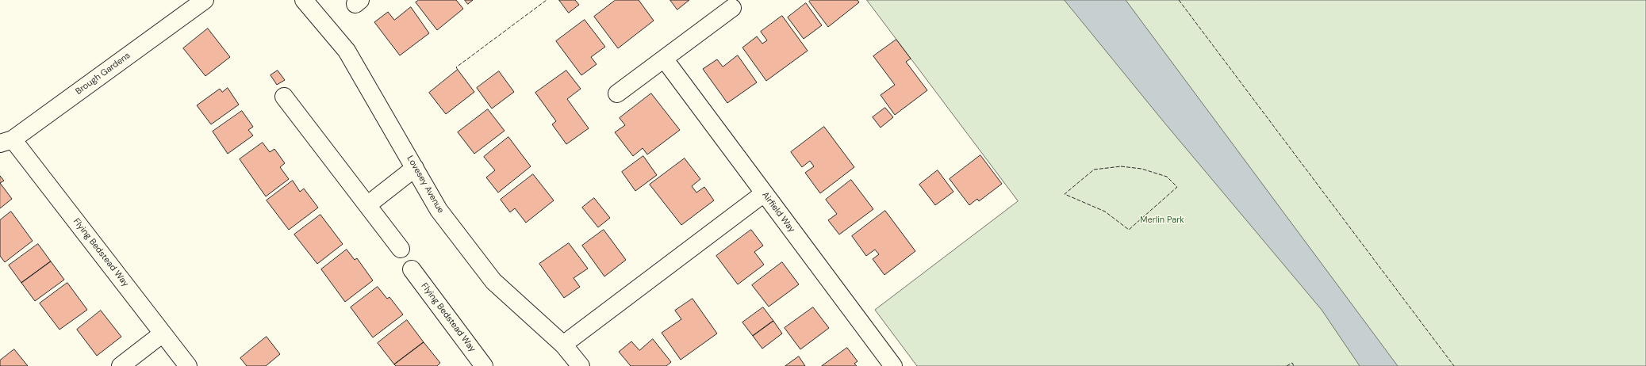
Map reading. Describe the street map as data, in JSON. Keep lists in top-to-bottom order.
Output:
{
  "streets": {
    "street": [
      "Brough Gardens",
      "Lovesey Avenue",
      "Airfield Way",
      "Flying Bedstead Way"
    ]
  },
  "crossings": [
    ["Brough Gardens", "Flying Bedstead Way"]
  ],
  "parks": ["Merlin Park"]
}
